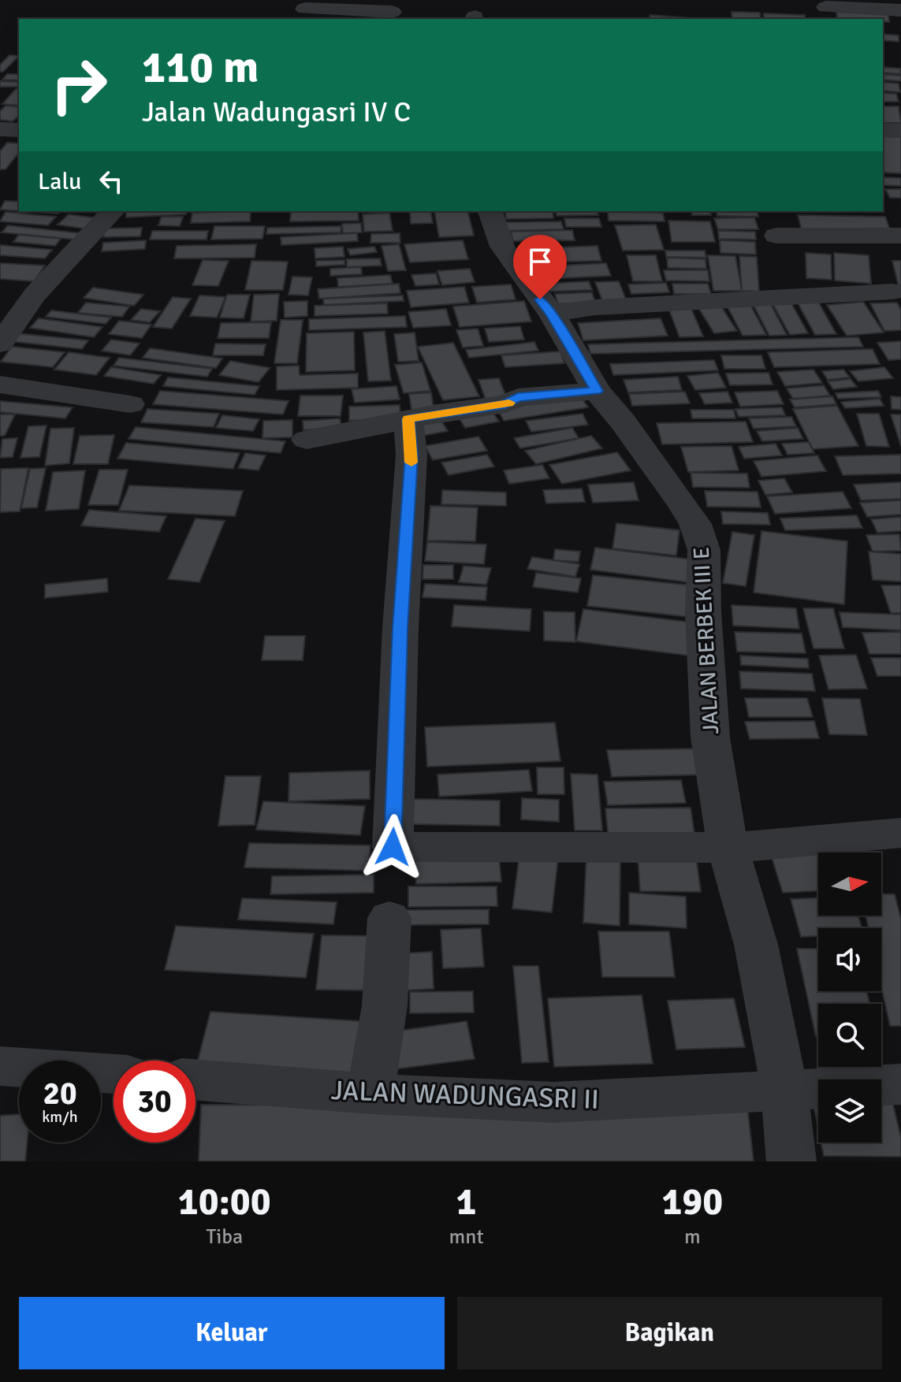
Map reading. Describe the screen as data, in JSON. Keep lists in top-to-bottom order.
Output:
{
  "streets": {
    "street": ["JALAN BERBEK III E", "JALAN WADUNGASRI II"]
  },
  "crossings": [
    ["JALAN BERBEK III E", "JALAN WADUNGASRI II"]
  ],
  "north": "right",
  "page": {
    "turn": ["110 m", "Jalan Wadungasri IV C"],
    "then": "Lalu",
    "speed": "20 km/h",
    "limit": "30",
    "eta": [
      "10:00",
      "Tiba",
      "1",
      "mnt",
      "190",
      "m"
    ],
    "buttons": ["Keluar", "Bagikan"]
  }
}
